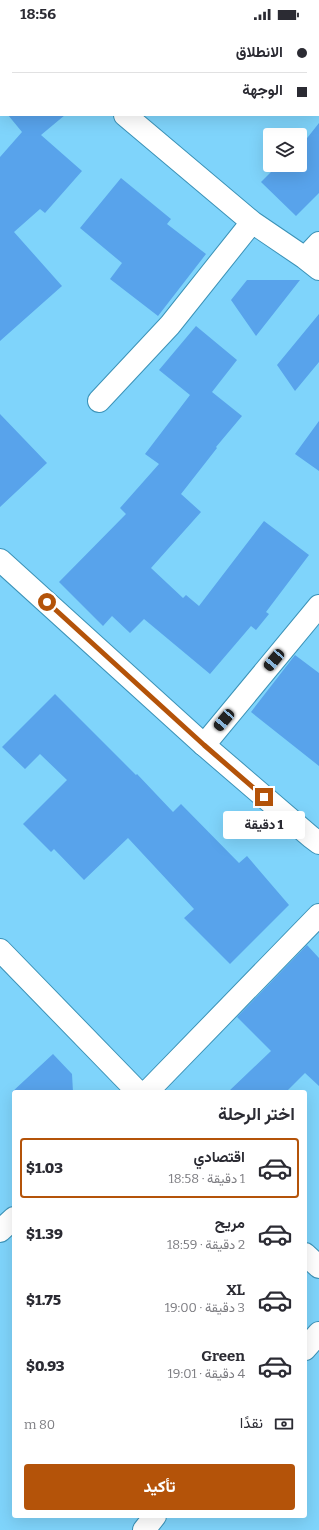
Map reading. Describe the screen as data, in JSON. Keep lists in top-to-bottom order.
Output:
{
  "page": {
    "status": "18:56",
    "banner": ["الانطلاق", "الوجهة"],
    "bubble": "1 دقيقة",
    "heading": "اختر الرحلة",
    "list": [
      {
        "name": "اقتصادي",
        "note": "1 دقيقة · 18:58",
        "value": "$1.03"
      },
      {
        "name": "مريح",
        "note": "2 دقيقة · 18:59",
        "value": "$1.39"
      },
      {
        "name": "XL",
        "note": "3 دقيقة · 19:00",
        "value": "$1.75"
      },
      {
        "name": "Green",
        "note": "4 دقيقة · 19:01",
        "value": "$0.93"
      }
    ],
    "pay": ["نقدًا", "80 m"],
    "buttons": "تأكيد"
  }
}
